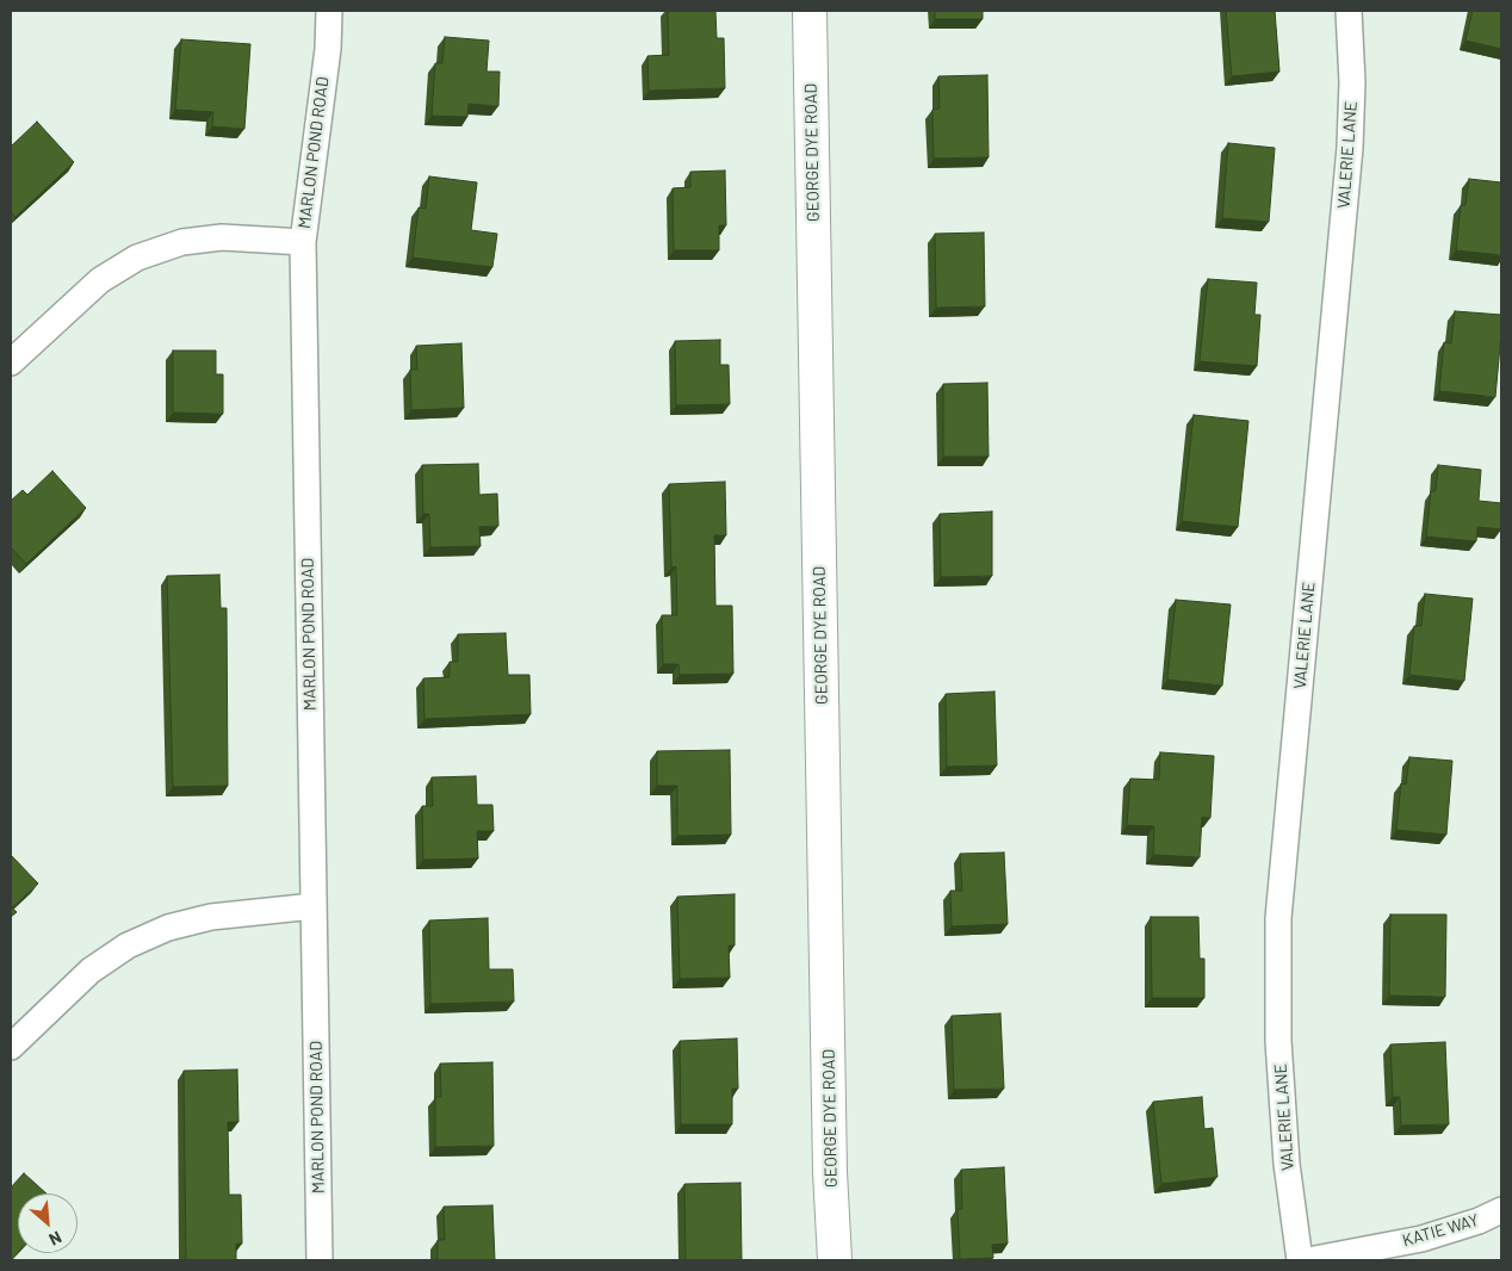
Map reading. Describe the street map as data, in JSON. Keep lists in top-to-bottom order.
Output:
{
  "streets": {
    "street": [
      "MARLON POND ROAD",
      "GEORGE DYE ROAD",
      "VALERIE LANE",
      "KATIE WAY"
    ]
  },
  "north": "bottom right"
}
